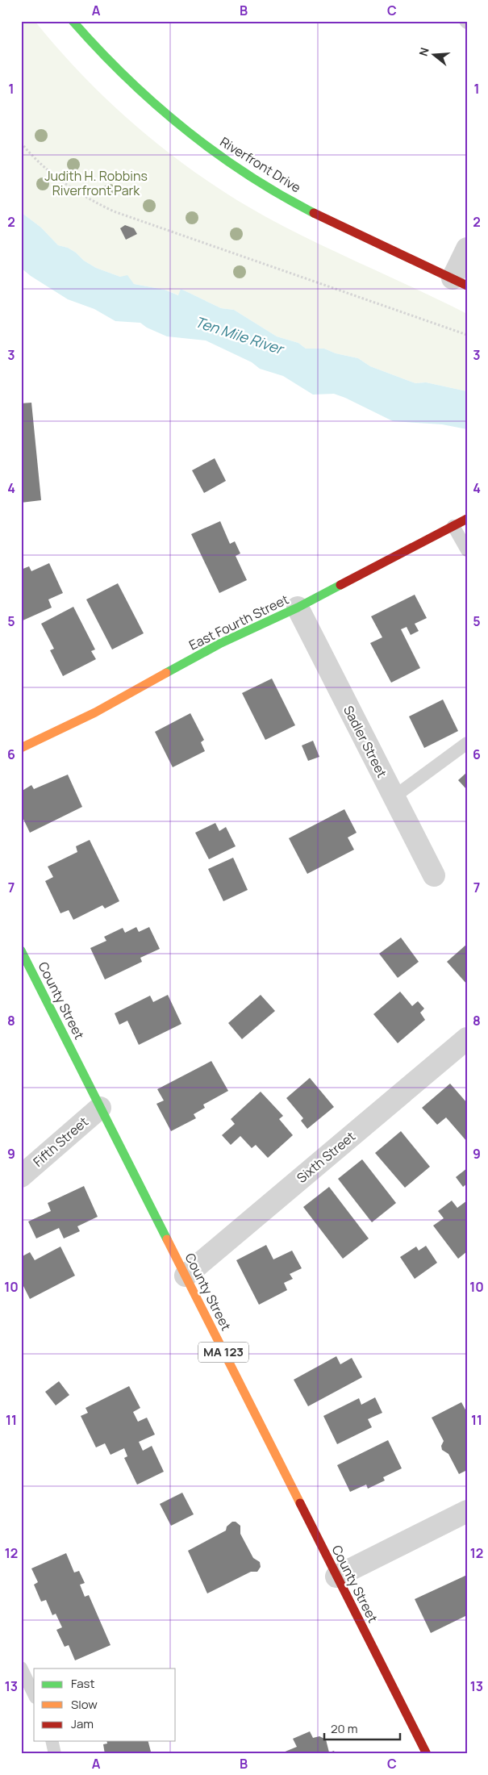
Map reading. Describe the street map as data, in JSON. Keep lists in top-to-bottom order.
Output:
{
  "streets": {
    "main road": [
      "Riverfront Drive",
      "East Fourth Street",
      "County Street",
      "MA 123"
    ],
    "street": ["Sadler Street", "Fifth Street", "Sixth Street"]
  },
  "crossings": [
    ["East Fourth Street", "Sadler Street"],
    ["County Street", "Fifth Street"],
    ["County Street", "Sixth Street"]
  ],
  "water": ["Ten Mile River"],
  "parks": ["Judith H. Robbins Riverfront Park"],
  "legend": ["Fast", "Slow", "Jam"],
  "scale_bar": "20 m",
  "north": "left",
  "grid": {
    "columns": ["A", "B", "C"],
    "rows": [
      "1",
      "2",
      "3",
      "4",
      "5",
      "6",
      "7",
      "8",
      "9",
      "10",
      "11",
      "12",
      "13"
    ]
  }
}
